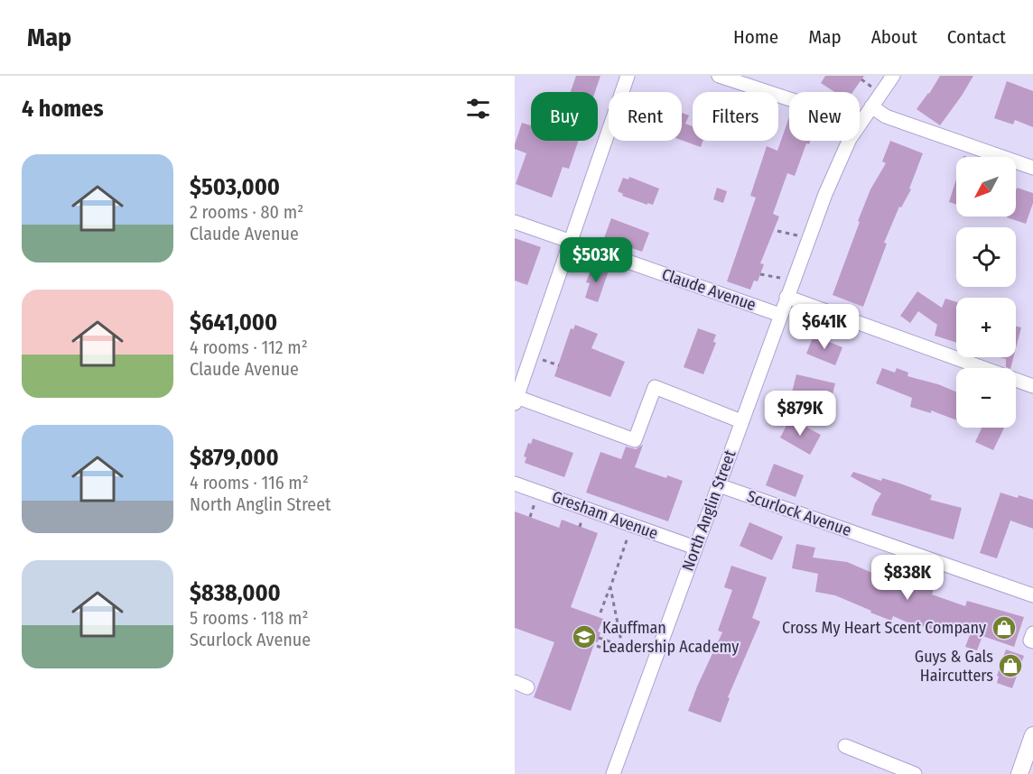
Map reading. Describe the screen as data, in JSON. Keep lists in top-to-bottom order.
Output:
{
  "streets": {
    "street": [
      "Claude Avenue",
      "North Anglin Street",
      "Scurlock Avenue",
      "Gresham Avenue"
    ]
  },
  "crossings": [
    ["Claude Avenue", "North Anglin Street"],
    ["North Anglin Street", "Scurlock Avenue"],
    ["North Anglin Street", "Gresham Avenue"]
  ],
  "places": {
    "shop": ["Cross My Heart Scent Company", "Guys & Gals Haircutters"],
    "school or university": ["Kauffman Leadership Academy"]
  },
  "north": "bottom left",
  "page": {
    "header": "Map",
    "nav": [
      "Home",
      "Map",
      "About",
      "Contact"
    ],
    "heading": "4 homes",
    "chip": [
      "Buy",
      "Rent",
      "Filters",
      "New"
    ],
    "list": [
      {
        "name": "$503,000",
        "note": "2 rooms · 80 m² · Claude Avenue"
      },
      {
        "name": "$641,000",
        "note": "4 rooms · 112 m² · Claude Avenue"
      },
      {
        "name": "$879,000",
        "note": "4 rooms · 116 m² · North Anglin Street"
      },
      {
        "name": "$838,000",
        "note": "5 rooms · 118 m² · Scurlock Avenue"
      }
    ],
    "map_buttons": ["+", "−"],
    "price": [
      "$503K",
      "$641K",
      "$879K",
      "$838K"
    ]
  }
}
